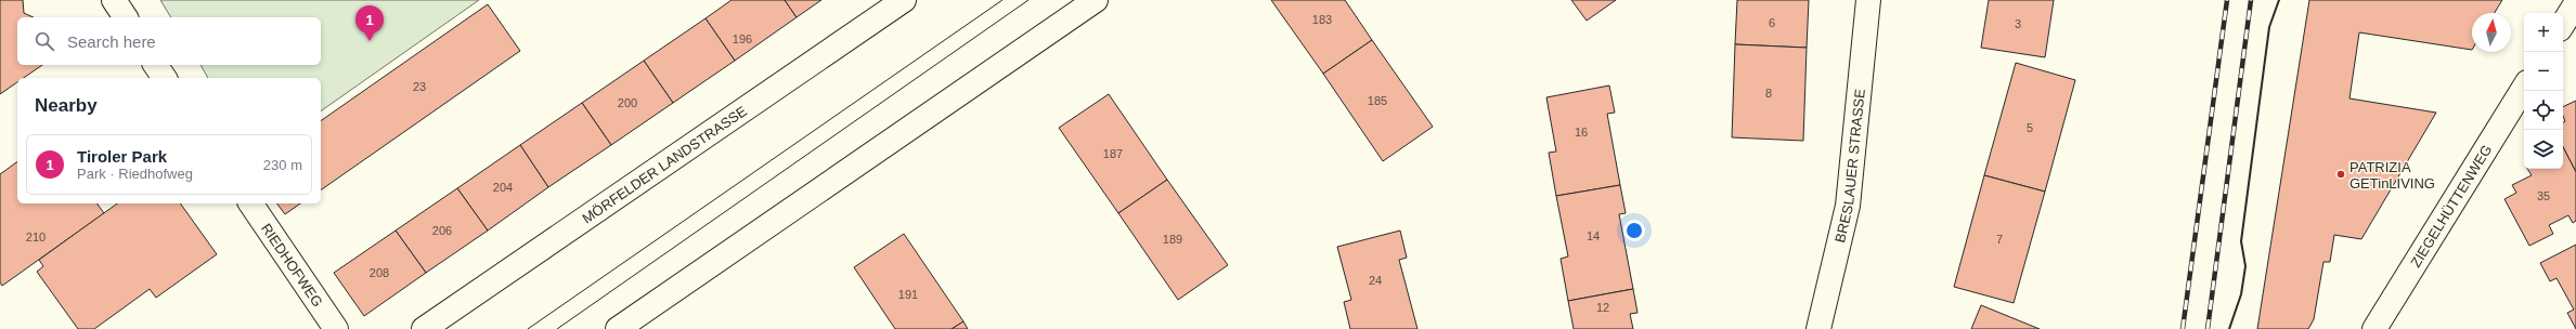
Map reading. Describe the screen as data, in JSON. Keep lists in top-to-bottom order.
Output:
{
  "streets": {
    "main road": [
      "MÖRFELDER LANDSTRASSE",
      "BRESLAUER STRASSE",
      "ZIEGELHÜTTENWEG",
      "RIEDHOFWEG"
    ]
  },
  "places": ["PATRIZIA GETinLIVING"],
  "house_numbers": [
    "183",
    "6",
    "3",
    "196",
    "23",
    "8",
    "185",
    "200",
    "5",
    "16",
    "187",
    "204",
    "35",
    "206",
    "14",
    "210",
    "189",
    "7",
    "208",
    "24",
    "191",
    "12"
  ],
  "north": "top",
  "page": {
    "pins": "1",
    "map_buttons": ["+", "−"],
    "search": "Search here",
    "heading": "Nearby",
    "list": [
      {
        "mark": "1",
        "name": "Tiroler Park",
        "note": "Park · Riedhofweg",
        "value": "230 m"
      }
    ]
  }
}
